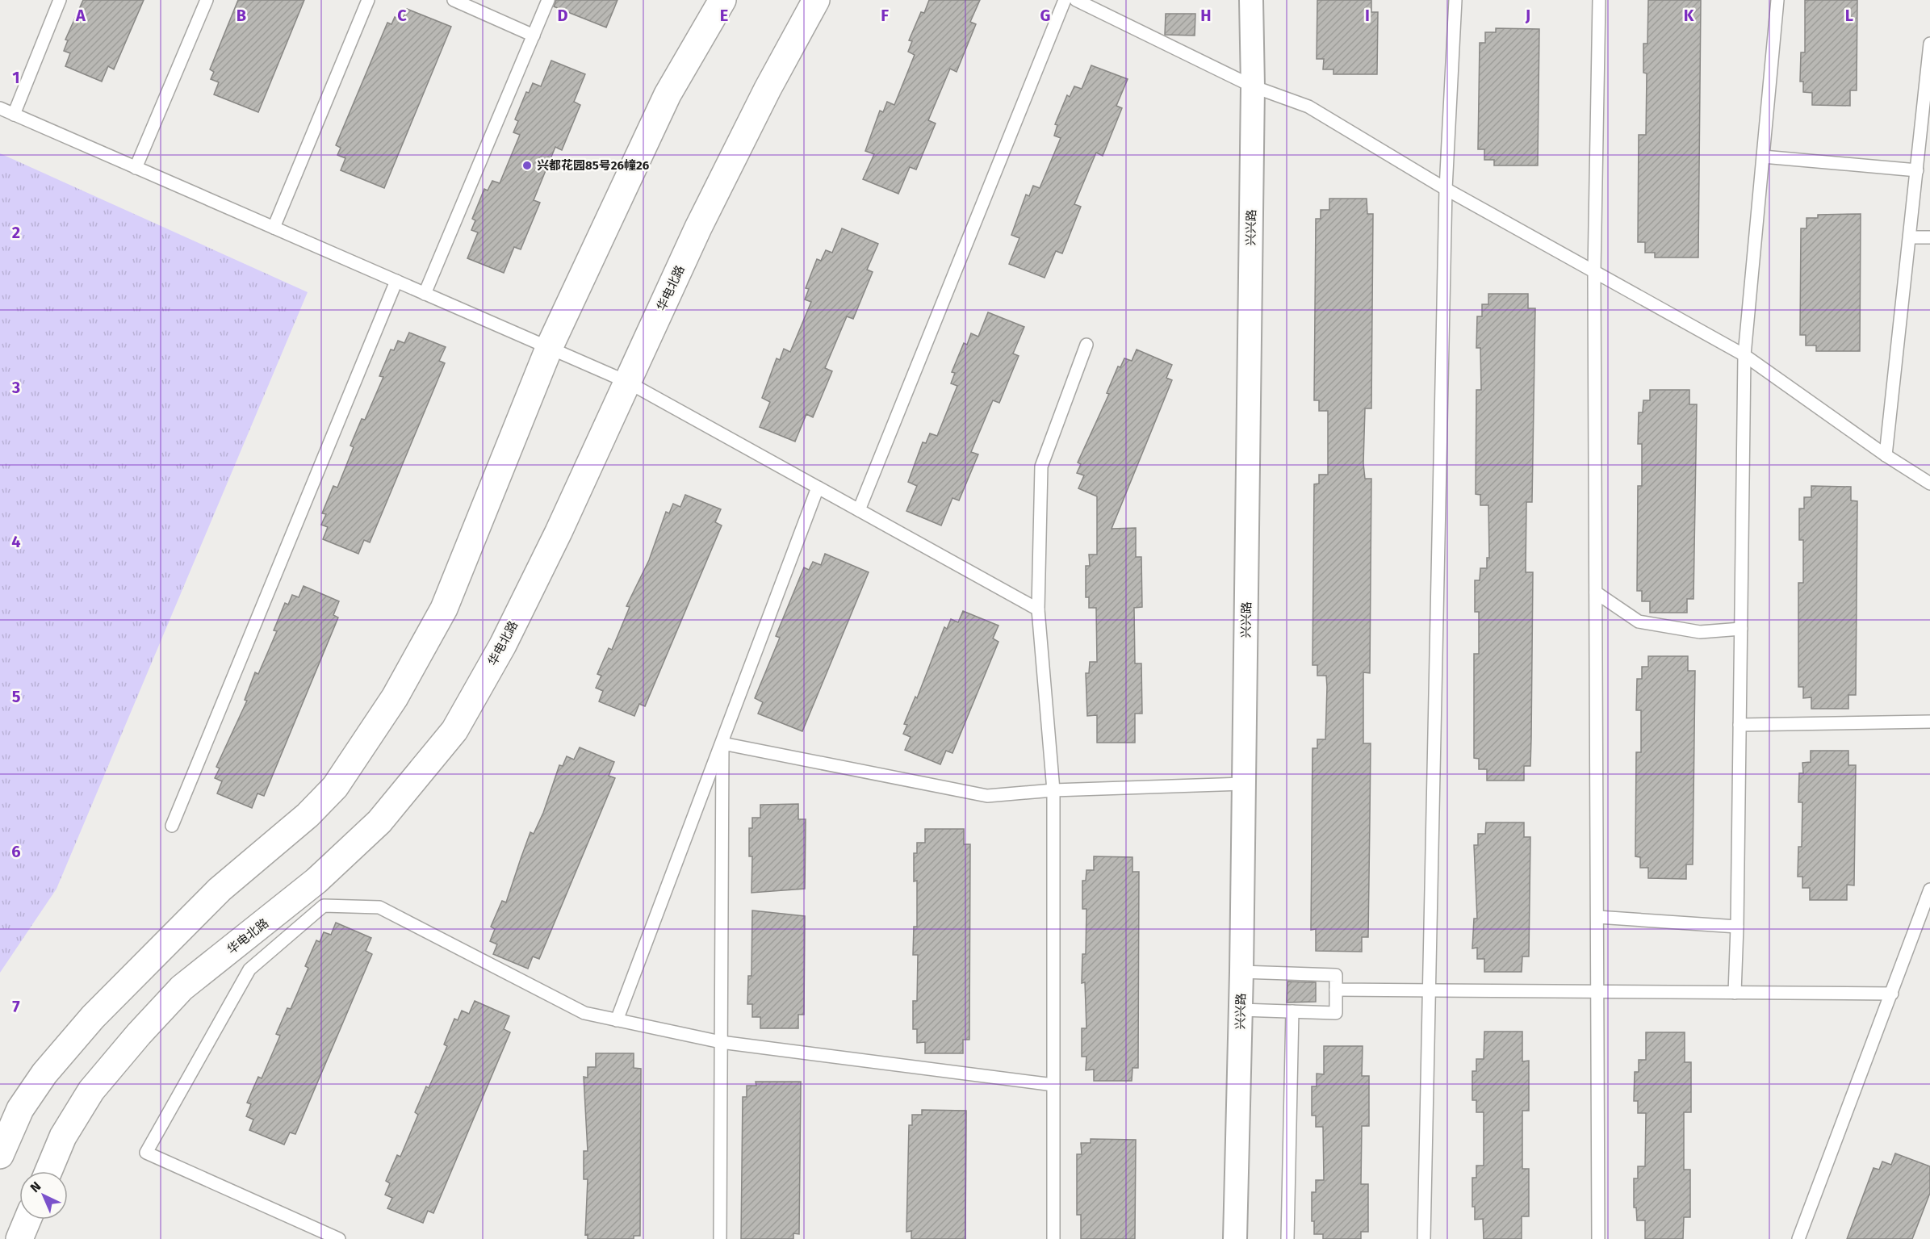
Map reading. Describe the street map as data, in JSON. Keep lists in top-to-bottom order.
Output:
{
  "streets": {
    "main road": ["华电北路"],
    "street": ["兴兴路"]
  },
  "places": ["兴都花园85号26幢26"],
  "north": "top left",
  "grid": {
    "columns": [
      "A",
      "B",
      "C",
      "D",
      "E",
      "F",
      "G",
      "H",
      "I",
      "J",
      "K",
      "L"
    ],
    "rows": [
      "1",
      "2",
      "3",
      "4",
      "5",
      "6",
      "7"
    ]
  }
}
